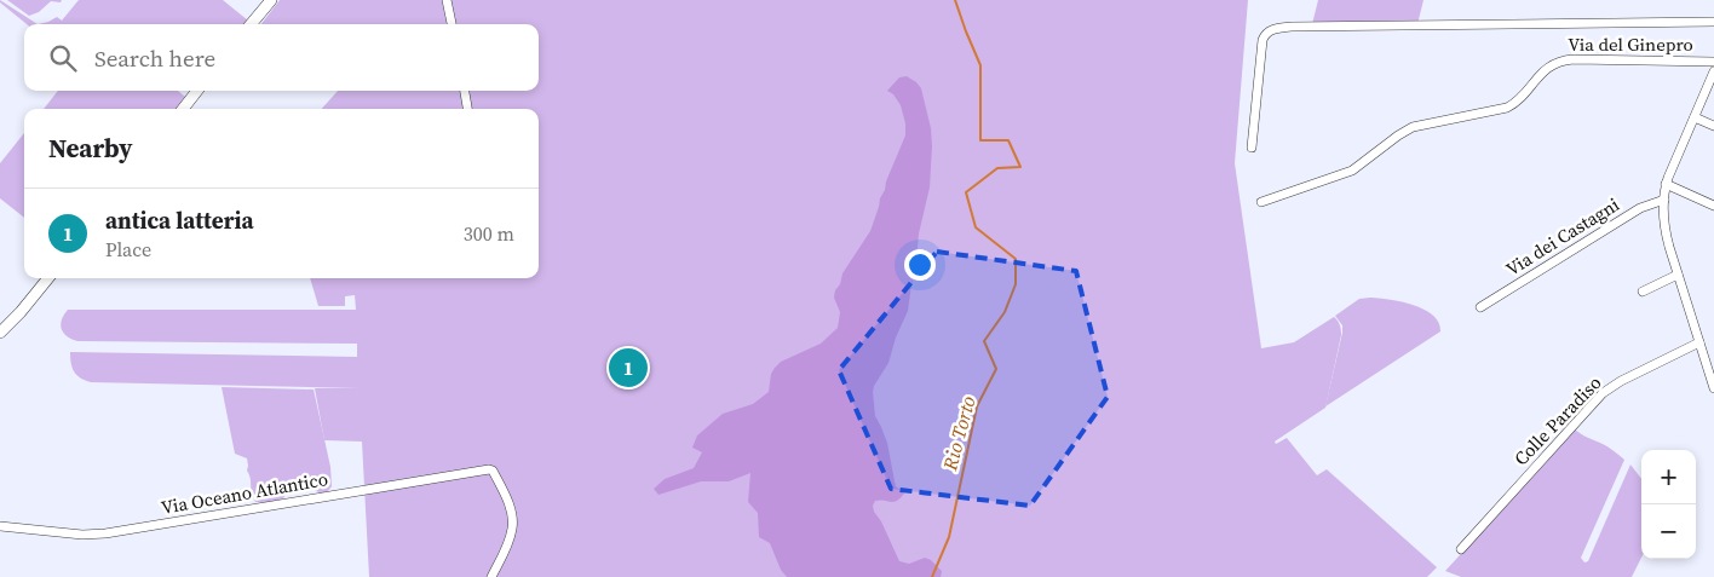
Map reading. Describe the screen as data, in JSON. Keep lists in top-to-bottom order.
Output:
{
  "streets": {
    "street": [
      "Via del Ginepro",
      "Via dei Castagni",
      "Colle Paradiso",
      "Via Oceano Atlantico"
    ]
  },
  "water": ["Rio Torto"],
  "page": {
    "search": "Search here",
    "heading": "Nearby",
    "list": [
      {
        "mark": "1",
        "name": "antica latteria",
        "note": "Place",
        "value": "300 m"
      }
    ],
    "pins": "1",
    "map_buttons": ["+", "−"]
  }
}
